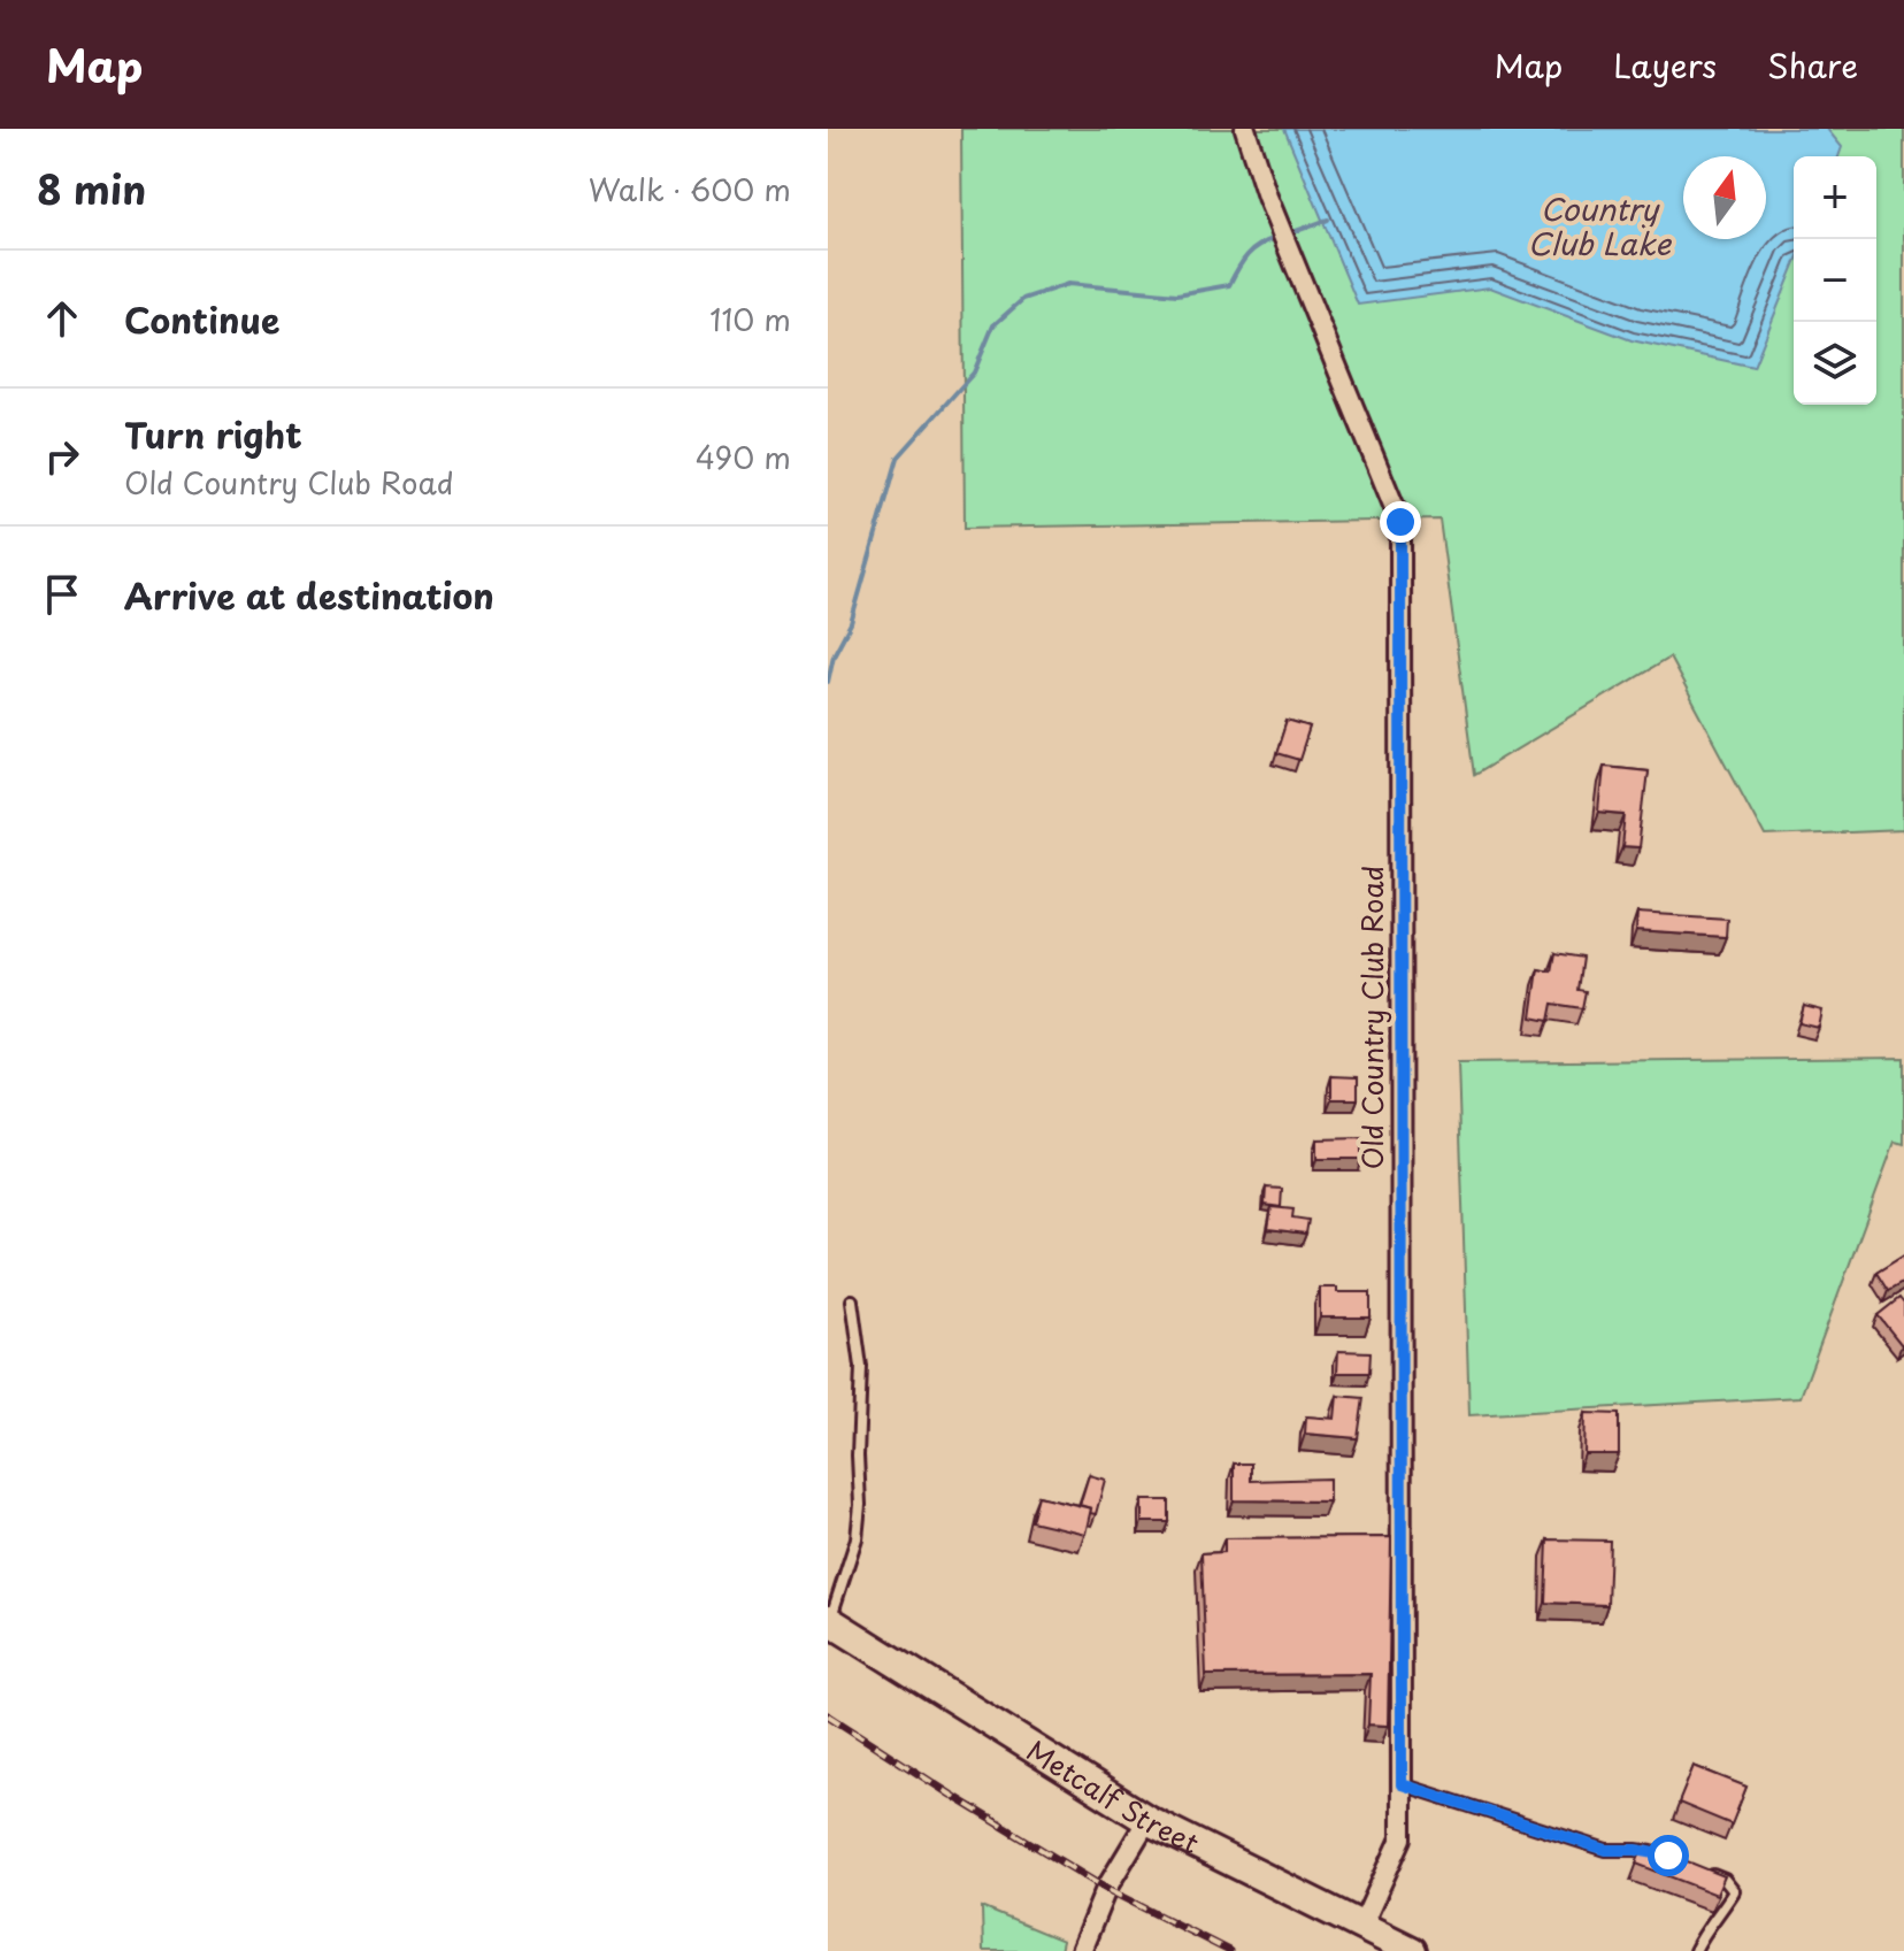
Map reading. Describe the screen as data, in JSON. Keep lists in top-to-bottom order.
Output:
{
  "streets": {
    "street": ["Old Country Club Road", "Metcalf Street"]
  },
  "crossings": [
    ["Old Country Club Road", "Metcalf Street"]
  ],
  "water": ["Country Club Lake"],
  "north": "top",
  "page": {
    "header": "Map",
    "nav": ["Map", "Layers", "Share"],
    "heading": ["8 min", "Walk · 600 m"],
    "map_buttons": ["+", "−"],
    "list": [
      ["Continue", "110 m"],
      ["Turn right", "Old Country Club Road", "490 m"],
      "Arrive at destination"
    ]
  }
}
